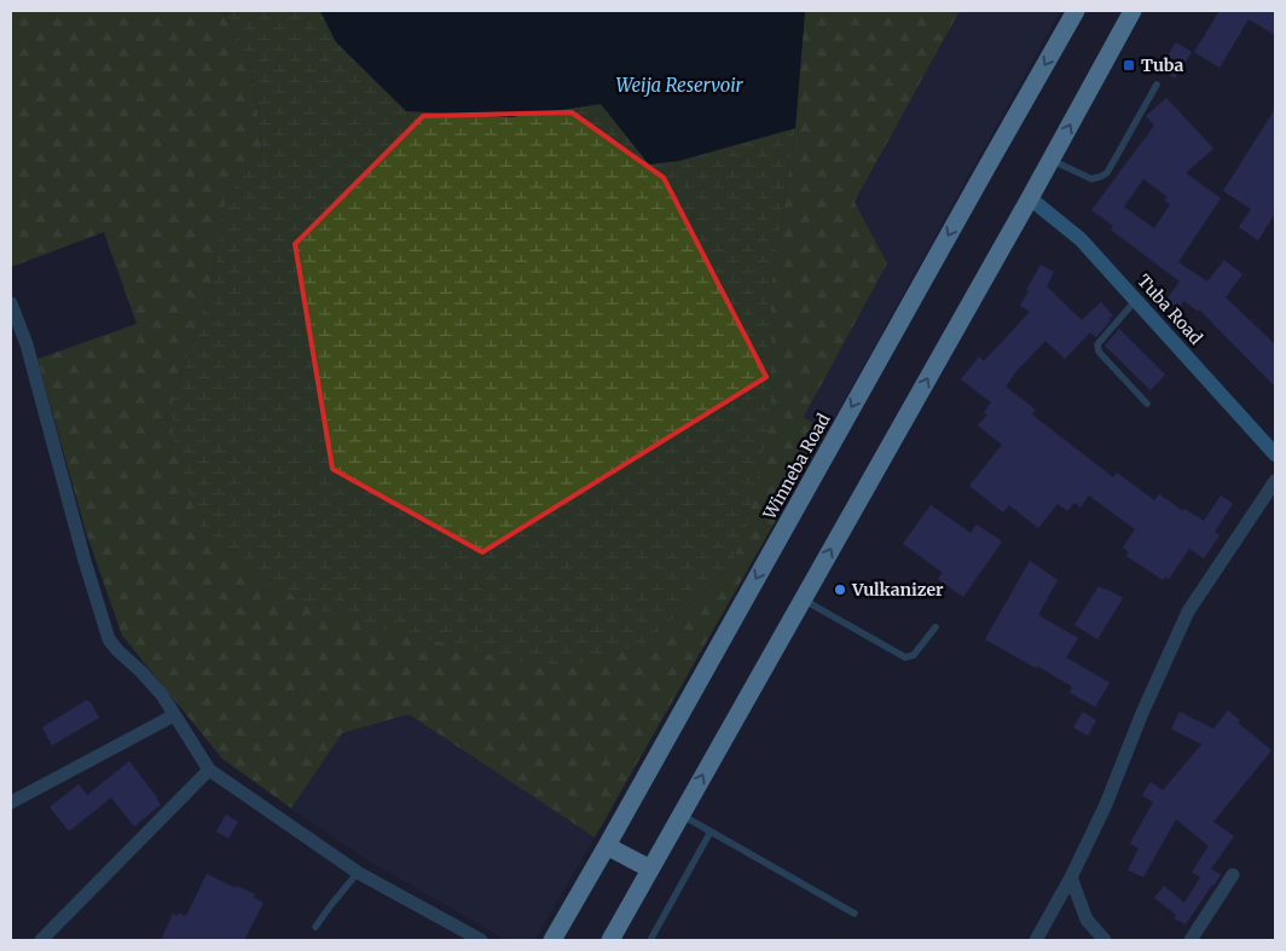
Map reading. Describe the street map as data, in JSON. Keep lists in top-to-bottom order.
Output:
{
  "streets": {
    "highway": ["Winneba Road"],
    "street": ["Tuba Road"]
  },
  "water": ["Weija Reservoir"],
  "places": {
    "transit": ["Tuba"],
    "other": ["Vulkanizer"]
  }
}
